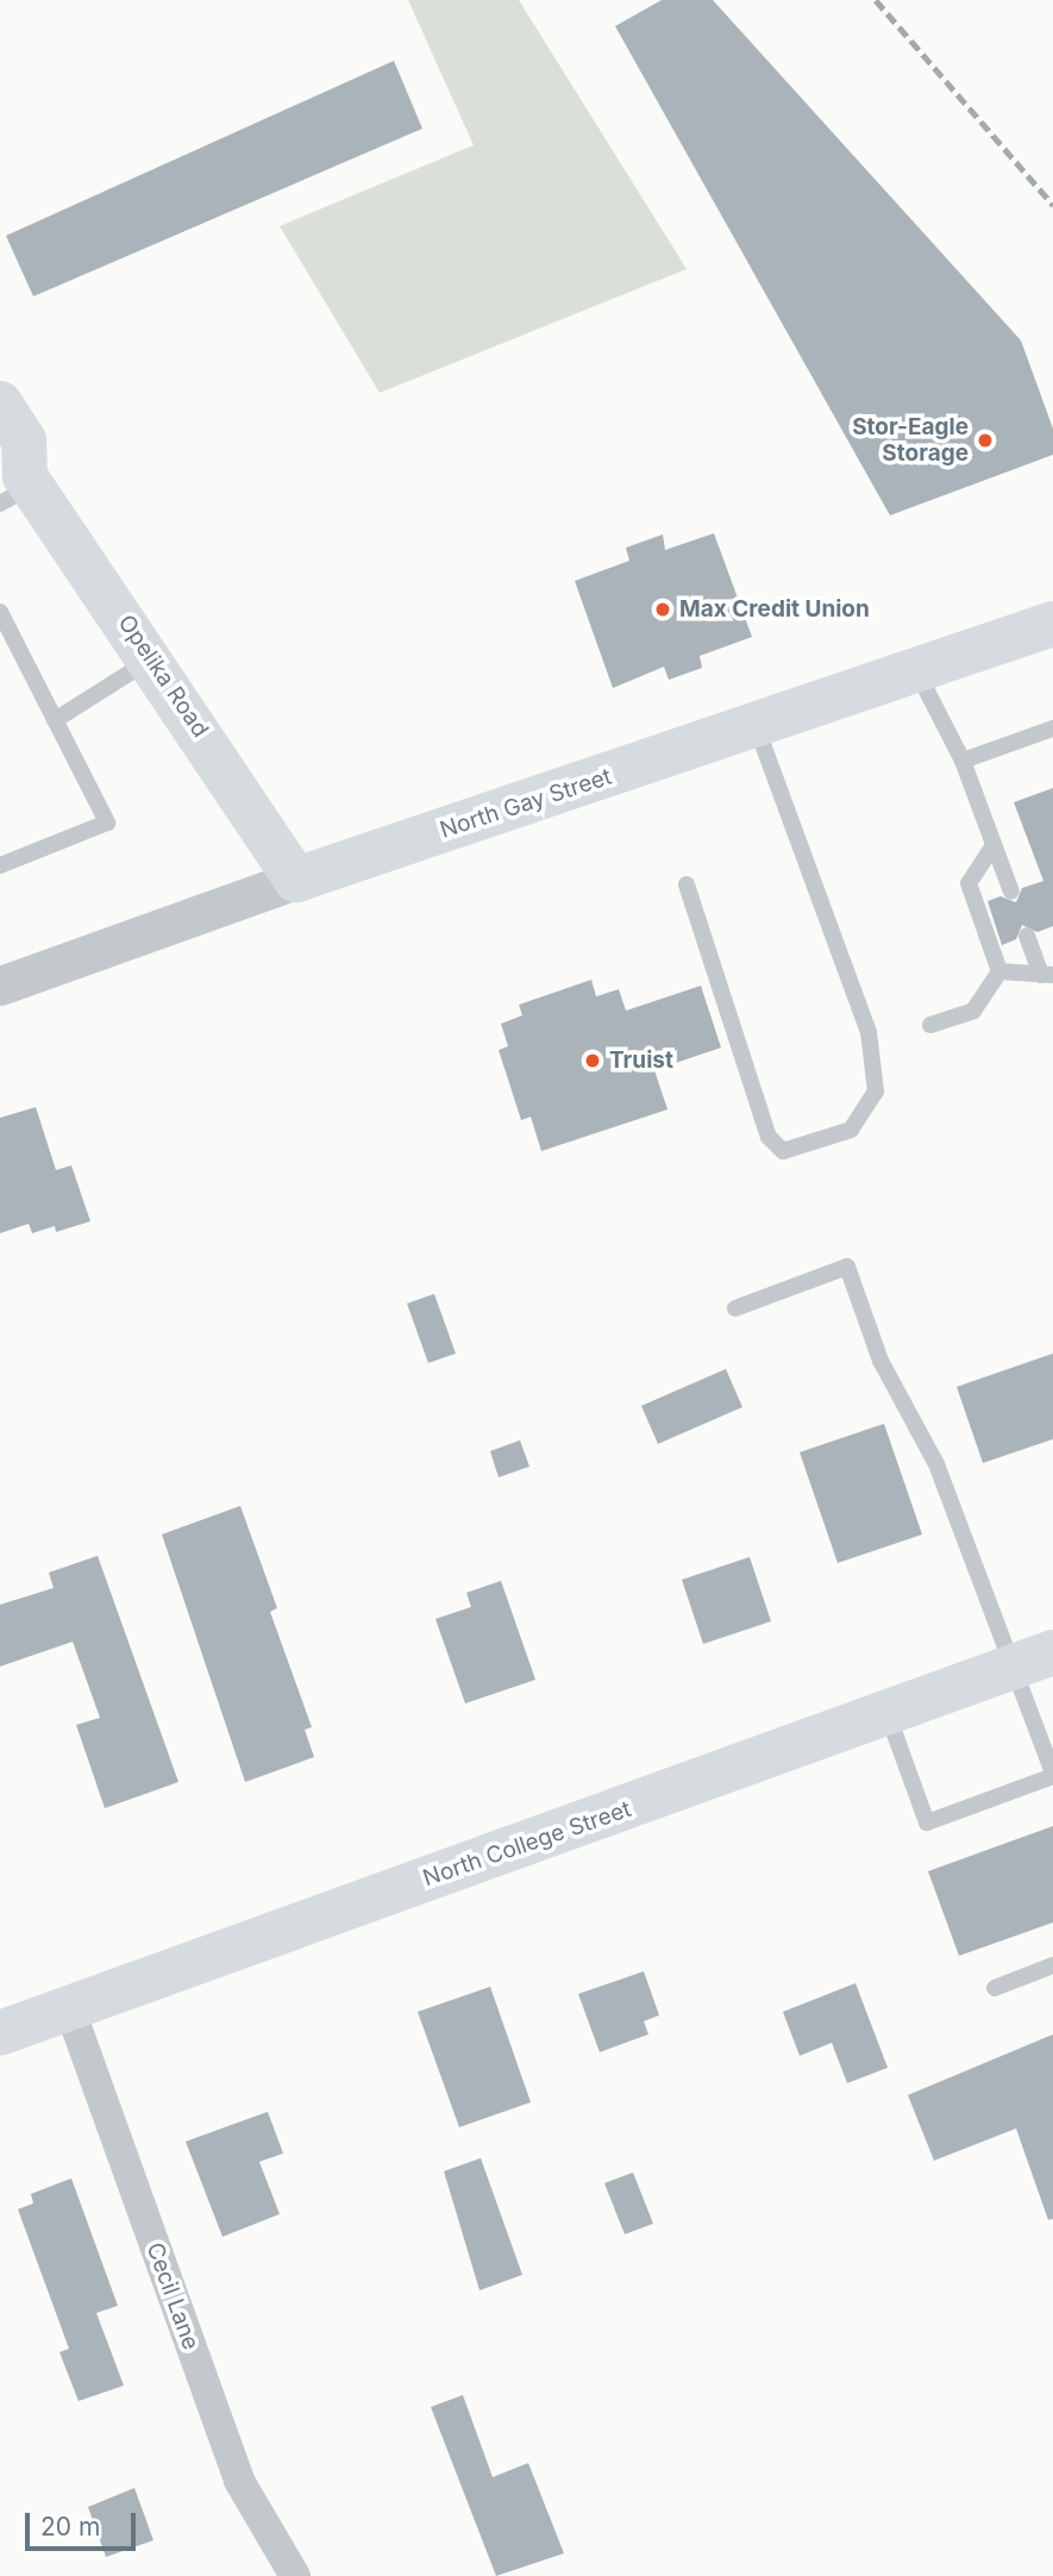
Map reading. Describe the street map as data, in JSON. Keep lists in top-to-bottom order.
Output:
{
  "streets": {
    "main road": ["Opelika Road", "North Gay Street", "North College Street"],
    "street": ["Cecil Lane"]
  },
  "crossings": [
    ["Opelika Road", "North Gay Street"],
    ["North College Street", "Cecil Lane"]
  ],
  "places": ["Stor-Eagle Storage", "Max Credit Union", "Truist"],
  "scale_bar": "20 m"
}
